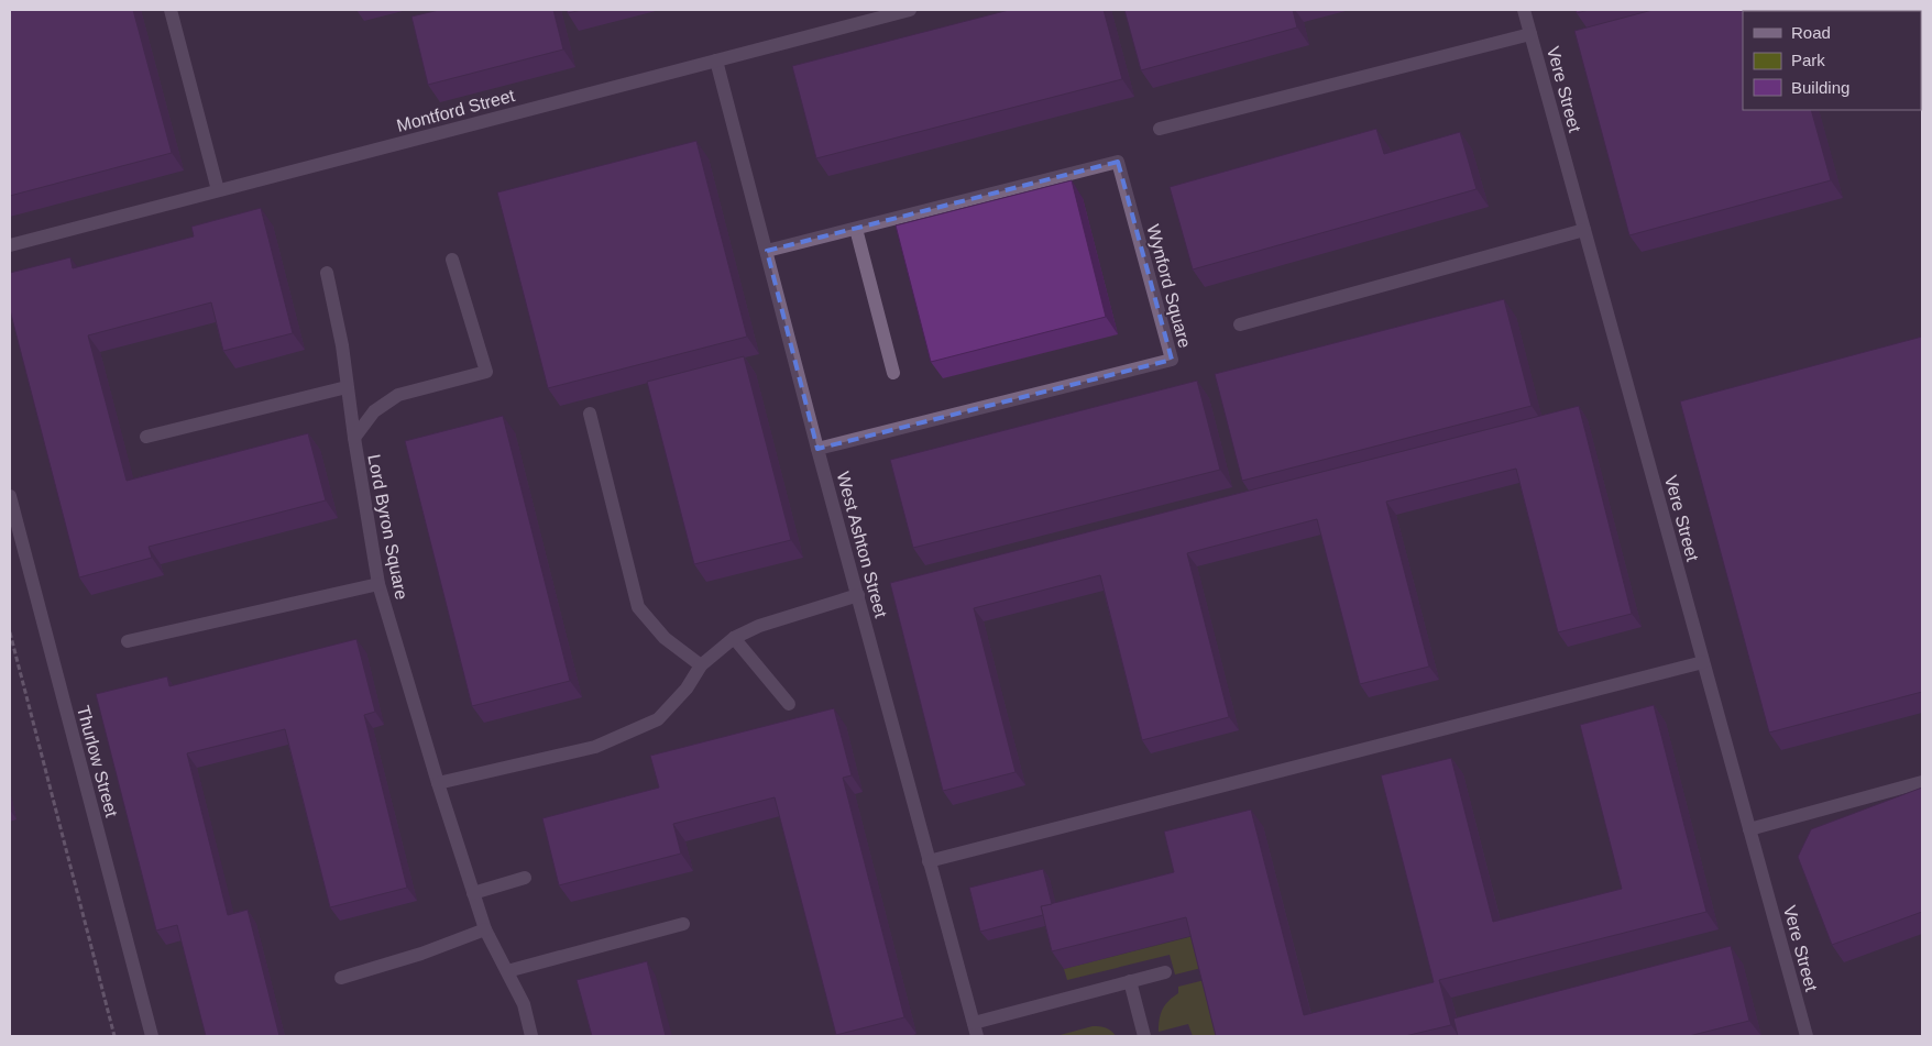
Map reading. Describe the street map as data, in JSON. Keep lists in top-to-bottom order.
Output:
{
  "streets": {
    "street": [
      "Vere Street",
      "Montford Street",
      "Wynford Square",
      "Lord Byron Square",
      "West Ashton Street",
      "Thurlow Street"
    ]
  },
  "crossings": [
    ["Montford Street", "West Ashton Street"],
    ["Wynford Square", "West Ashton Street"]
  ],
  "legend": ["Road", "Park", "Building"]
}
